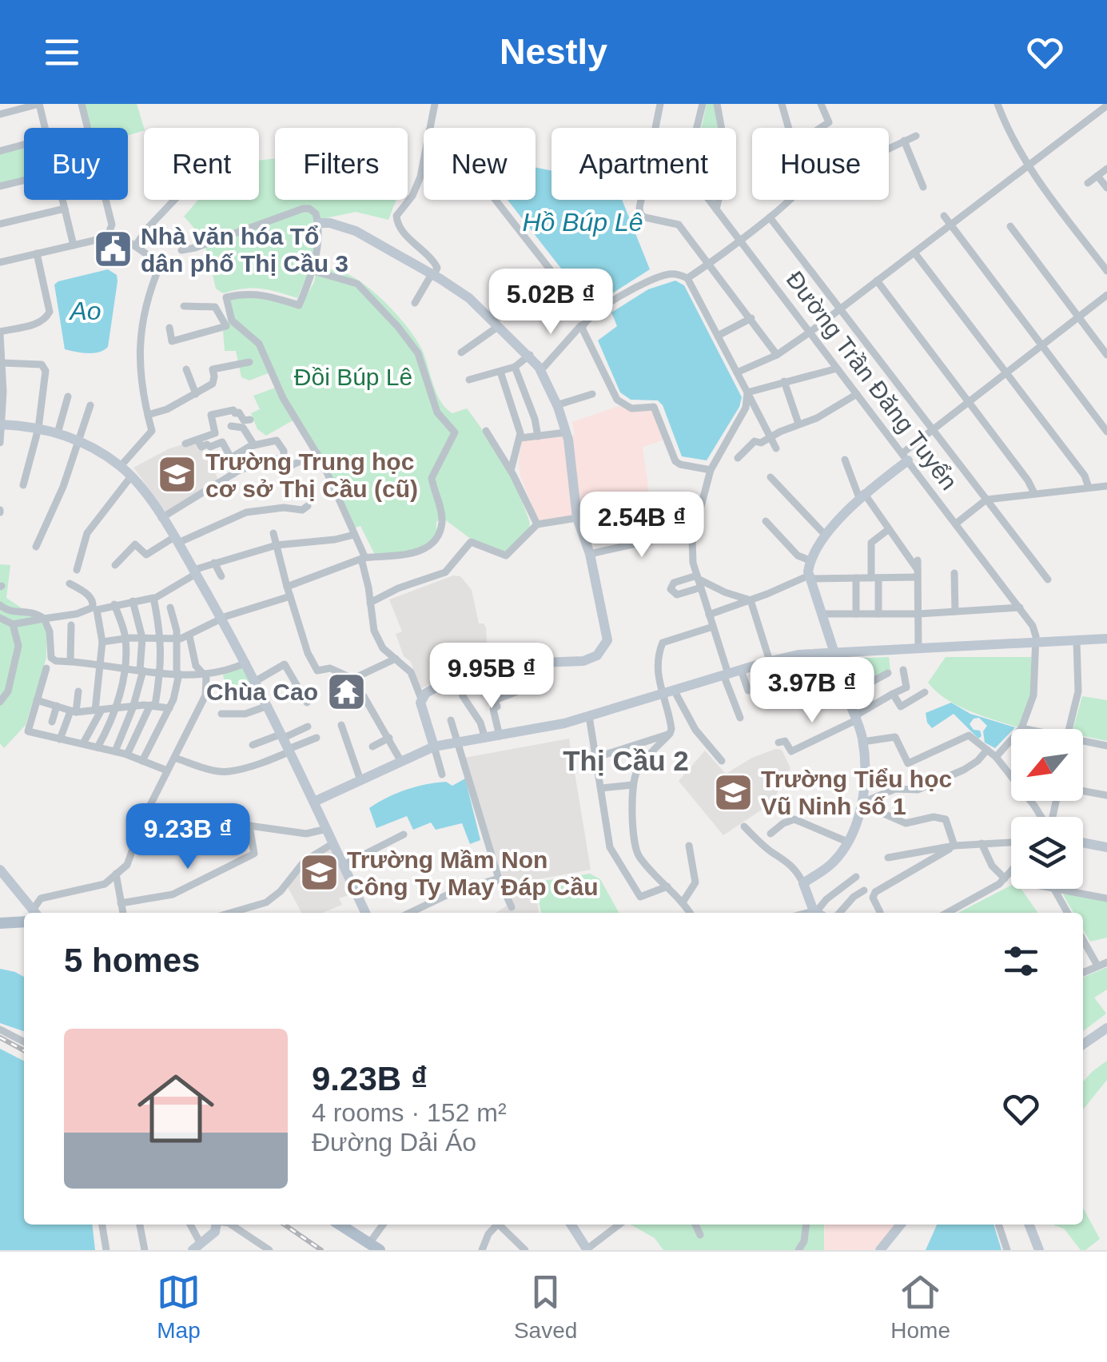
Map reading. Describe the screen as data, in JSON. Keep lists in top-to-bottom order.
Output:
{
  "streets": {
    "street": ["Đường Trần Đăng Tuyển"]
  },
  "districts": ["Thị Cầu 2"],
  "water": ["Hồ Búp Lê", "Ao"],
  "parks": ["Đồi Búp Lê"],
  "places": {
    "public building": ["Nhà văn hóa Tổ dân phố Thị Cầu 3"],
    "school or university": ["Trường Trung học cơ sở Thị Cầu (cũ)", "Trường Tiểu học Vũ Ninh số 1", "Trường Mầm Non Công Ty May Đáp Cầu"],
    "temple": ["Chùa Cao"]
  },
  "north": "bottom left",
  "page": {
    "header": "Nestly",
    "chip": [
      "Buy",
      "Rent",
      "Filters",
      "New",
      "Apartment",
      "House"
    ],
    "price": [
      "5.02B ₫",
      "2.54B ₫",
      "9.95B ₫",
      "3.97B ₫",
      "9.23B ₫"
    ],
    "heading": "5 homes",
    "list": [
      {
        "name": "9.23B ₫",
        "note": "4 rooms · 152 m² · Đường Dải Áo"
      }
    ],
    "tabs": ["Map", "Saved", "Home"]
  }
}
